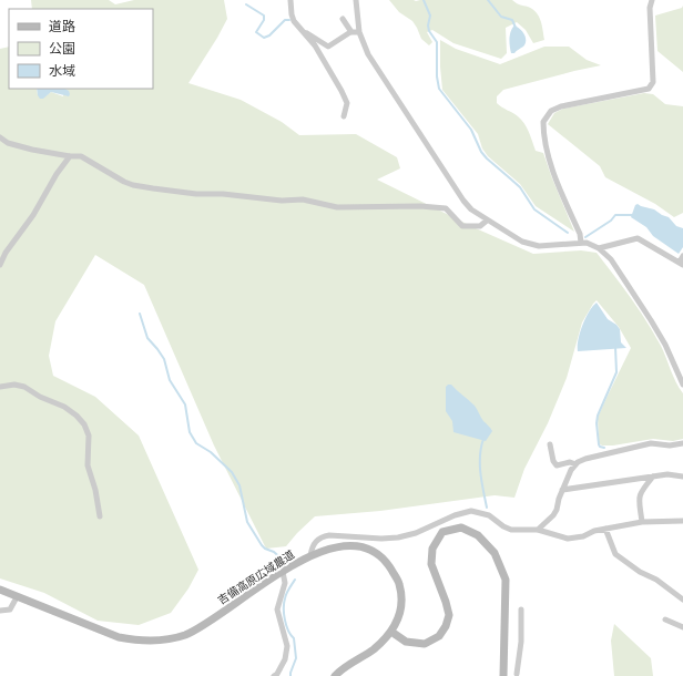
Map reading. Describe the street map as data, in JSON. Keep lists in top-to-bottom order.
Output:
{
  "streets": {
    "street": ["吉備高原広域農道"]
  },
  "legend": ["道路", "公園", "水域"]
}
